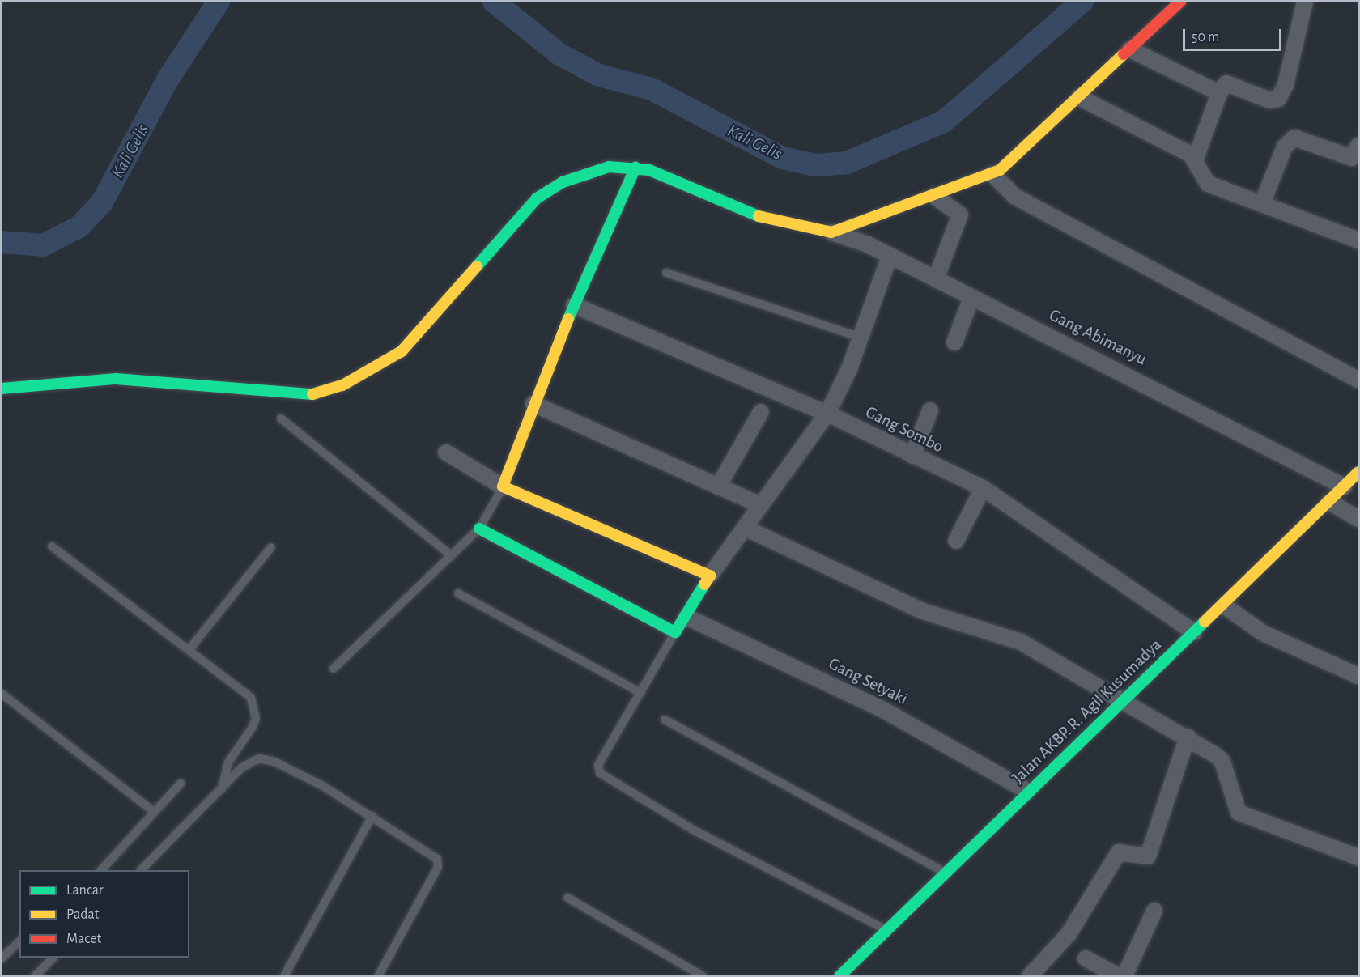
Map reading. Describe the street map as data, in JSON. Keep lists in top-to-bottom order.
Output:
{
  "streets": {
    "street": [
      "Gang Abimanyu",
      "Gang Sombo",
      "Gang Setyaki",
      "Jalan AKBP. R. Agil Kusumadya"
    ]
  },
  "crossings": [
    ["Gang Abimanyu", "Jalan AKBP. R. Agil Kusumadya"],
    ["Gang Sombo", "Jalan AKBP. R. Agil Kusumadya"],
    ["Gang Setyaki", "Jalan AKBP. R. Agil Kusumadya"]
  ],
  "water": ["Kali Gelis"],
  "legend": ["Lancar", "Padat", "Macet"],
  "scale_bar": "50 m"
}
